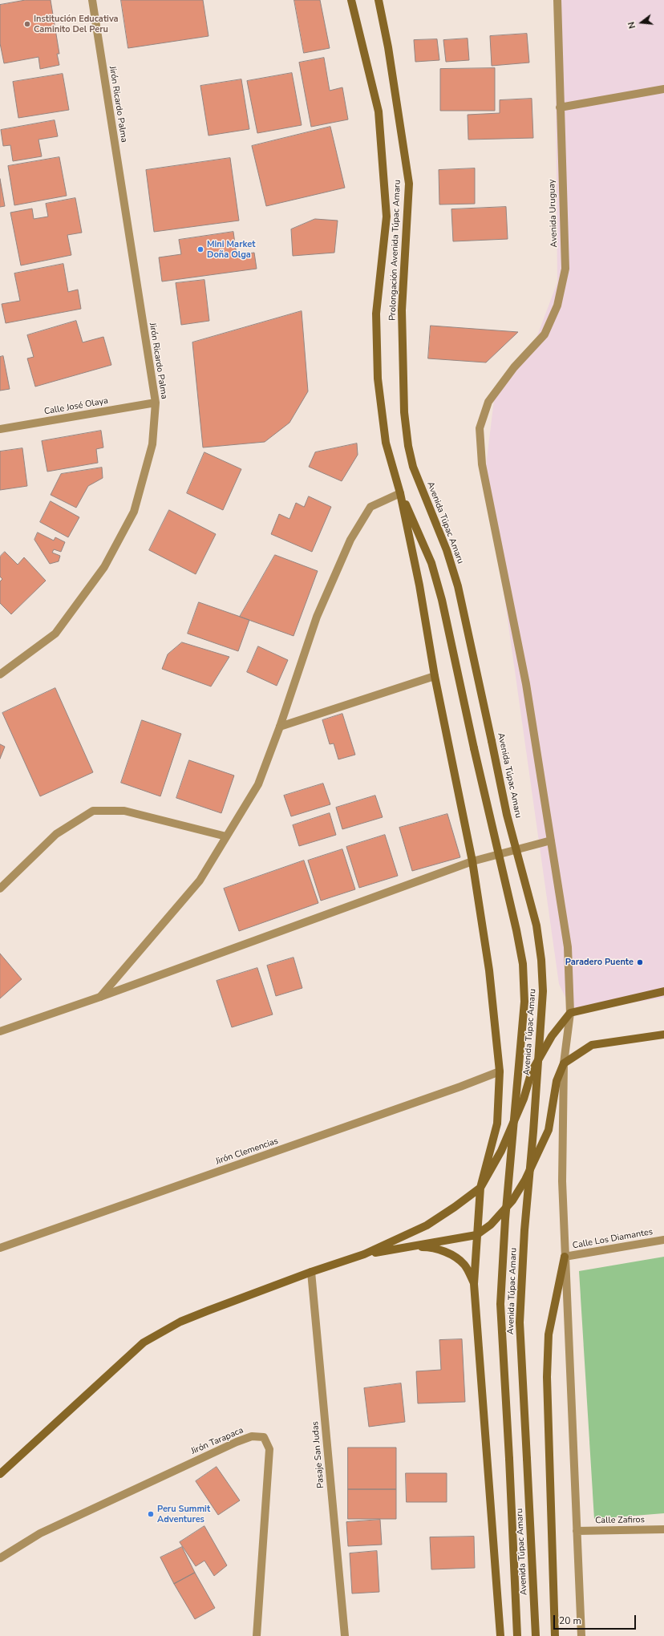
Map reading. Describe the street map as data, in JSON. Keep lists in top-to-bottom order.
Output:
{
  "streets": {
    "main road": ["Prolongación Avenida Túpac Amaru", "Avenida Túpac Amaru"],
    "street": [
      "Jirón Ricardo Palma",
      "Avenida Uruguay",
      "Calle José Olaya",
      "Jirón Clemencias",
      "Calle Los Diamantes",
      "Jirón Tarapaca",
      "Pasaje San Judas",
      "Calle Zafiros"
    ]
  },
  "crossings": [
    ["Jirón Ricardo Palma", "Calle José Olaya"],
    ["Prolongación Avenida Túpac Amaru", "Avenida Túpac Amaru"]
  ],
  "places": [
    "Institución Educativa Caminito Del Peru",
    "Mini Market Doña Olga",
    "Paradero Puente",
    "Peru Summit Adventures"
  ],
  "scale_bar": "20 m",
  "north": "left"
}
